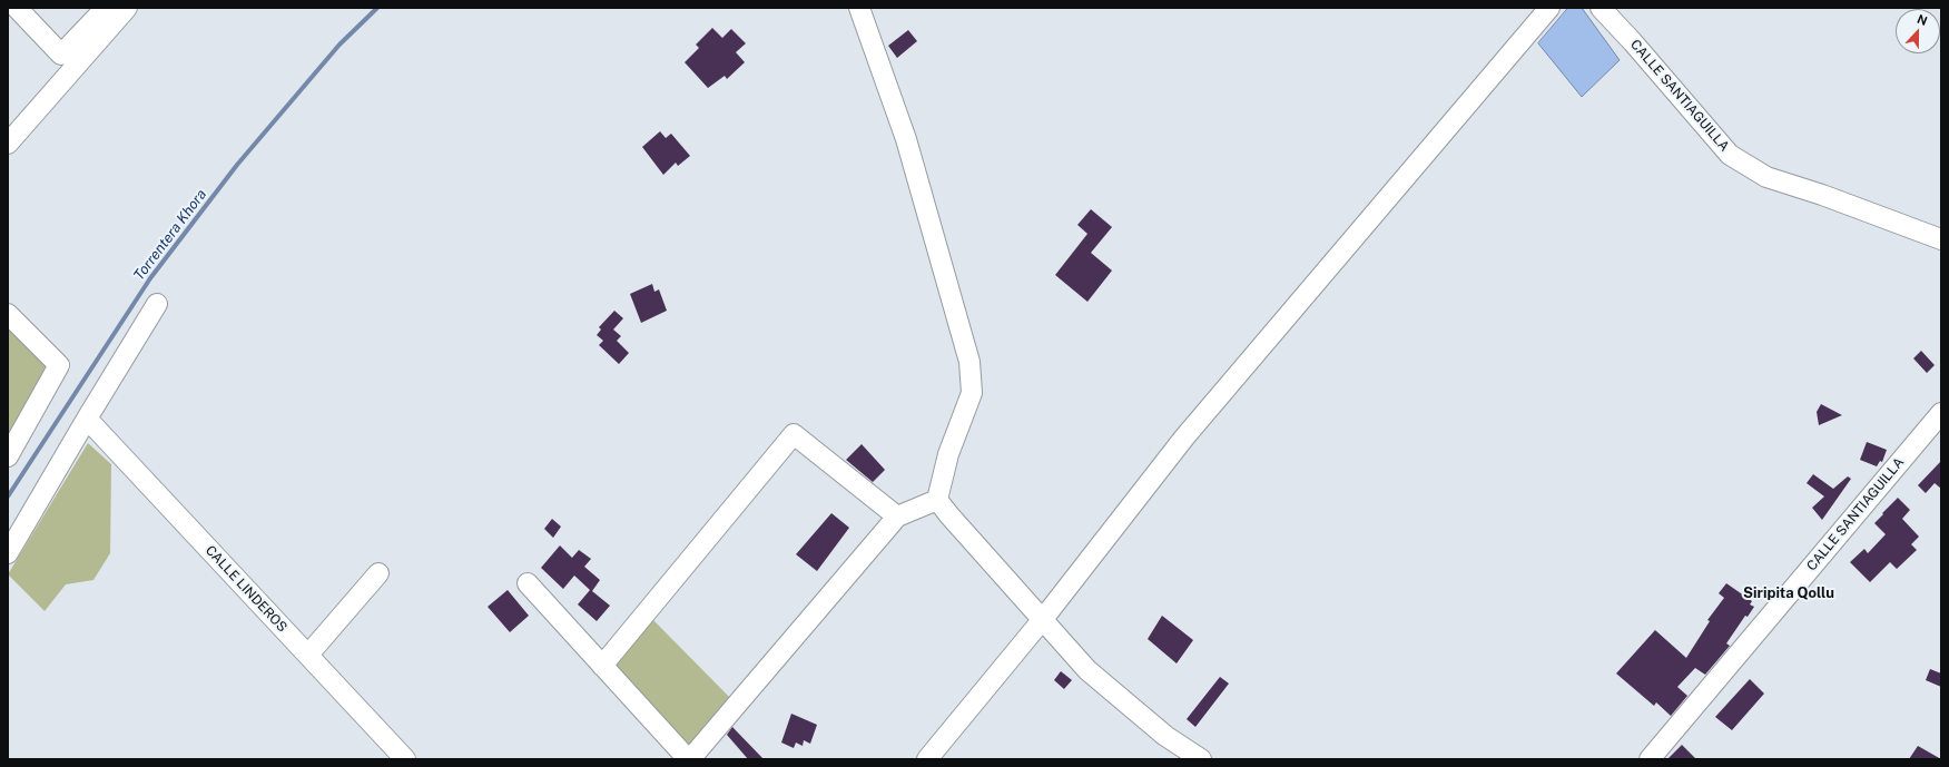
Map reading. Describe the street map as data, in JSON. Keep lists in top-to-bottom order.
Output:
{
  "streets": {
    "street": ["CALLE SANTIAGUILLA", "CALLE LINDEROS"]
  },
  "districts": ["Siripita Qollu"],
  "water": ["Torrentera Khora"],
  "north": "top"
}
